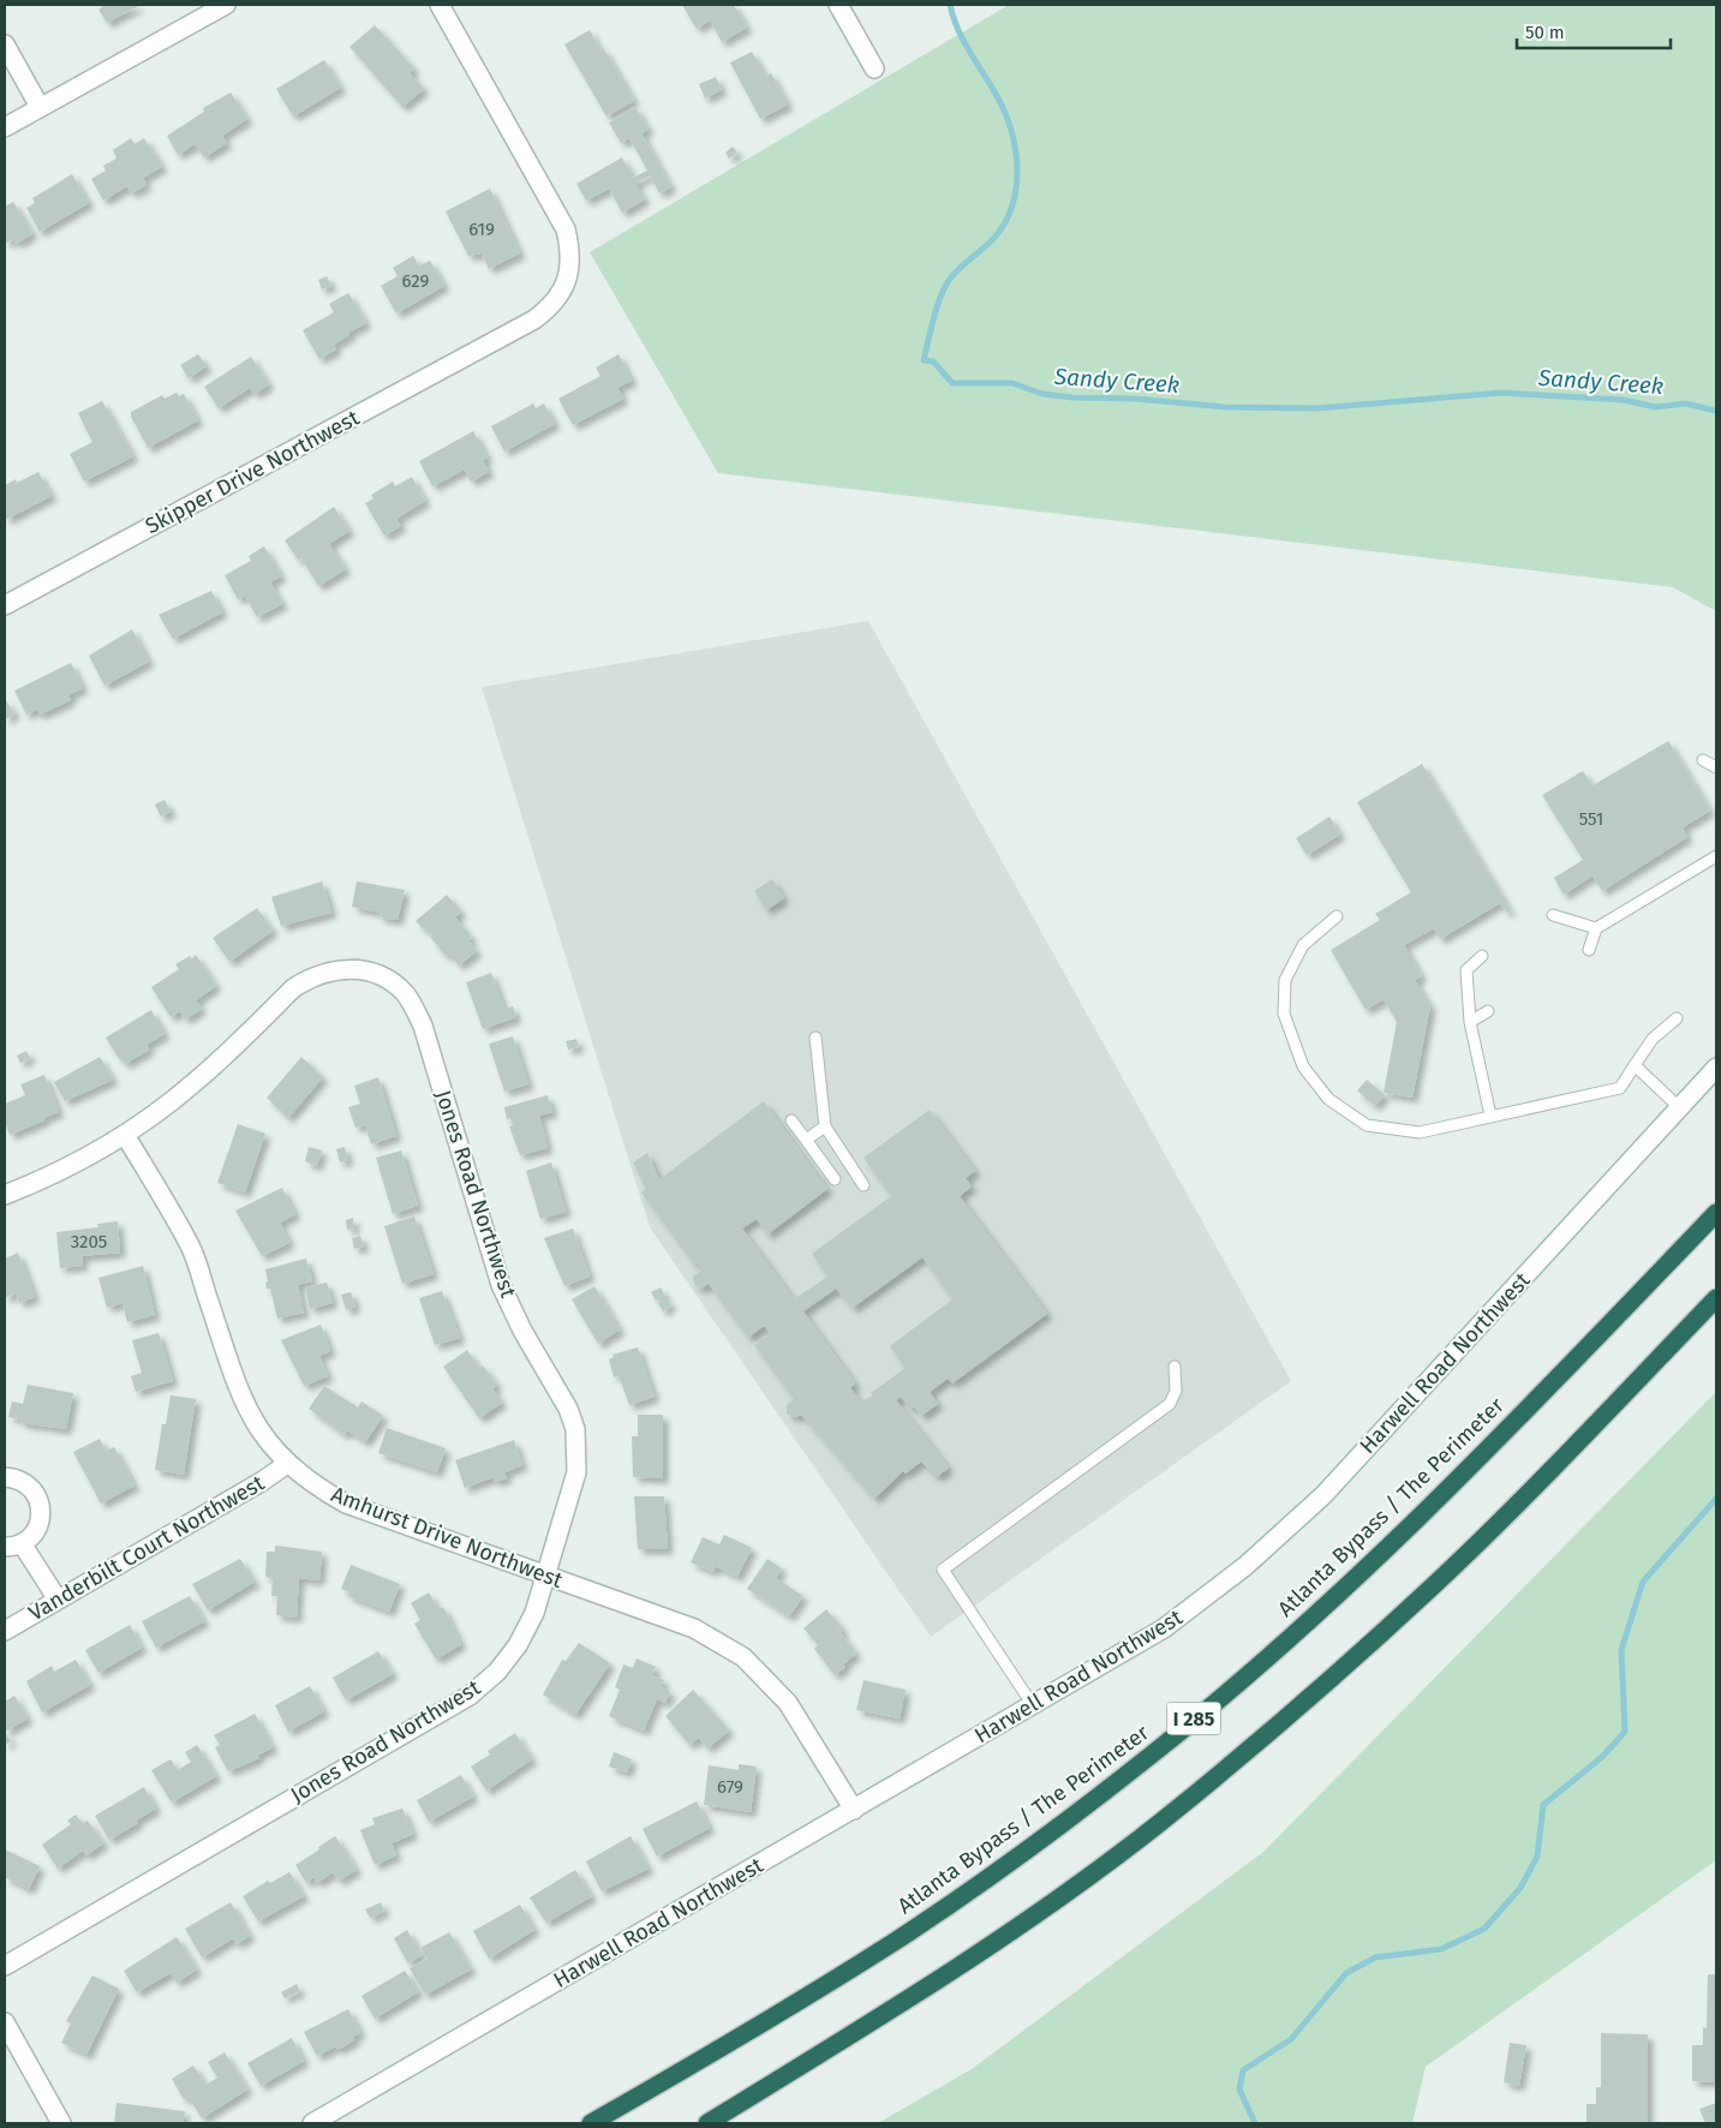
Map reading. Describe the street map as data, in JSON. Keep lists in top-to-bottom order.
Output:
{
  "streets": {
    "highway": ["Atlanta Bypass / The Perimeter", "I 285"],
    "street": [
      "Skipper Drive Northwest",
      "Jones Road Northwest",
      "Harwell Road Northwest",
      "Amhurst Drive Northwest",
      "Vanderbilt Court Northwest"
    ]
  },
  "crossings": [
    ["Jones Road Northwest", "Amhurst Drive Northwest"],
    ["Harwell Road Northwest", "Amhurst Drive Northwest"],
    ["Amhurst Drive Northwest", "Vanderbilt Court Northwest"]
  ],
  "water": ["Sandy Creek"],
  "house_numbers": [
    "619",
    "629",
    "551",
    "3205",
    "679"
  ],
  "scale_bar": "50 m"
}
